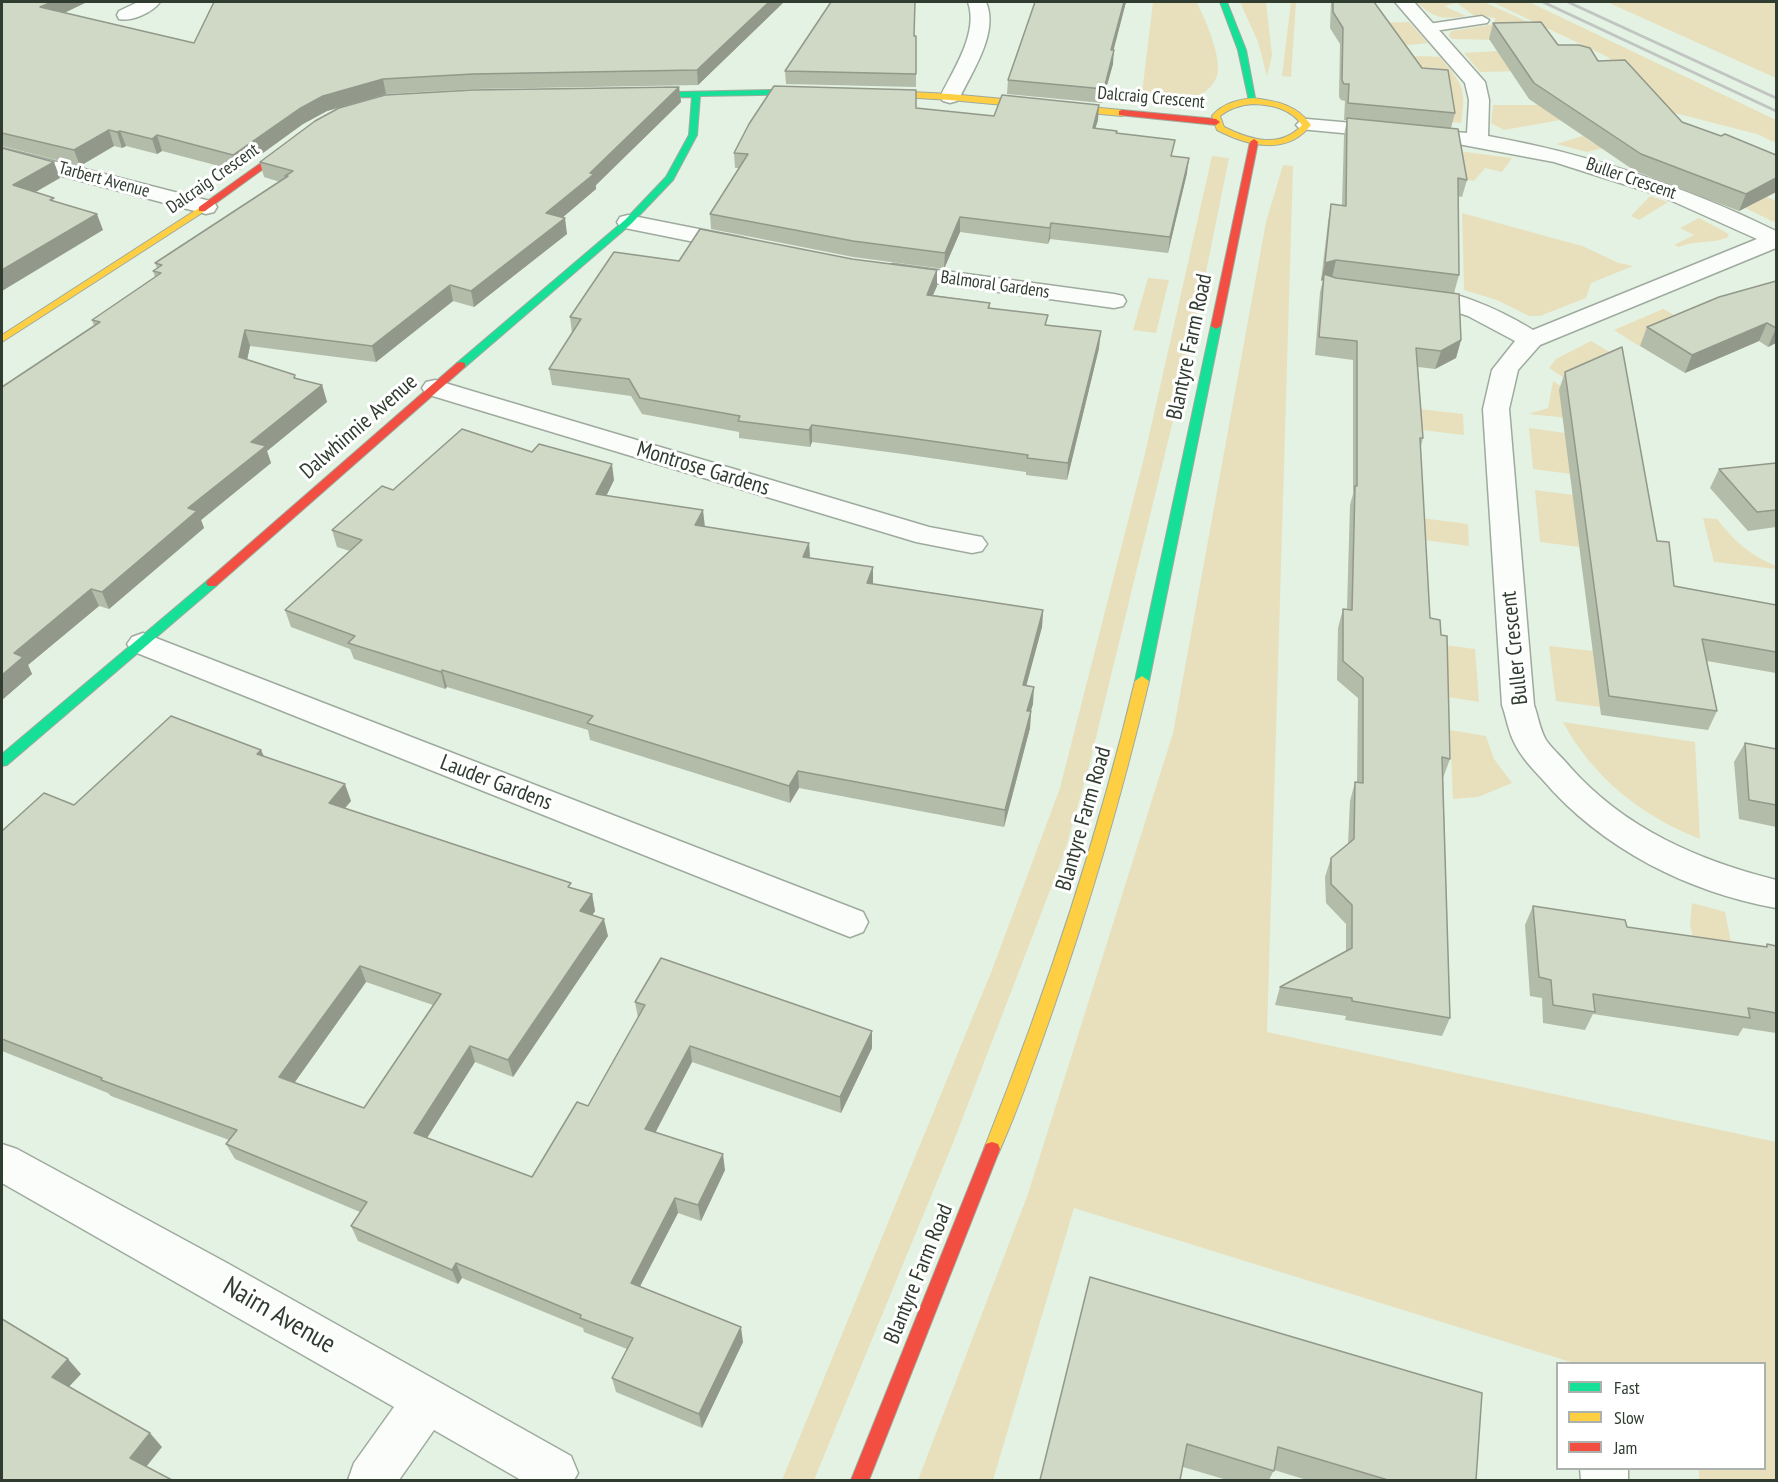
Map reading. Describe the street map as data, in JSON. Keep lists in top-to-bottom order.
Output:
{
  "streets": {
    "street": [
      "Dalcraig Crescent",
      "Buller Crescent",
      "Tarbert Avenue",
      "Balmoral Gardens",
      "Blantyre Farm Road",
      "Dalwhinnie Avenue",
      "Montrose Gardens",
      "Lauder Gardens",
      "Nairn Avenue"
    ]
  },
  "crossings": [
    ["Dalcraig Crescent", "Tarbert Avenue"],
    ["Dalwhinnie Avenue", "Montrose Gardens"],
    ["Dalwhinnie Avenue", "Lauder Gardens"]
  ],
  "legend": ["Fast", "Slow", "Jam"]
}
